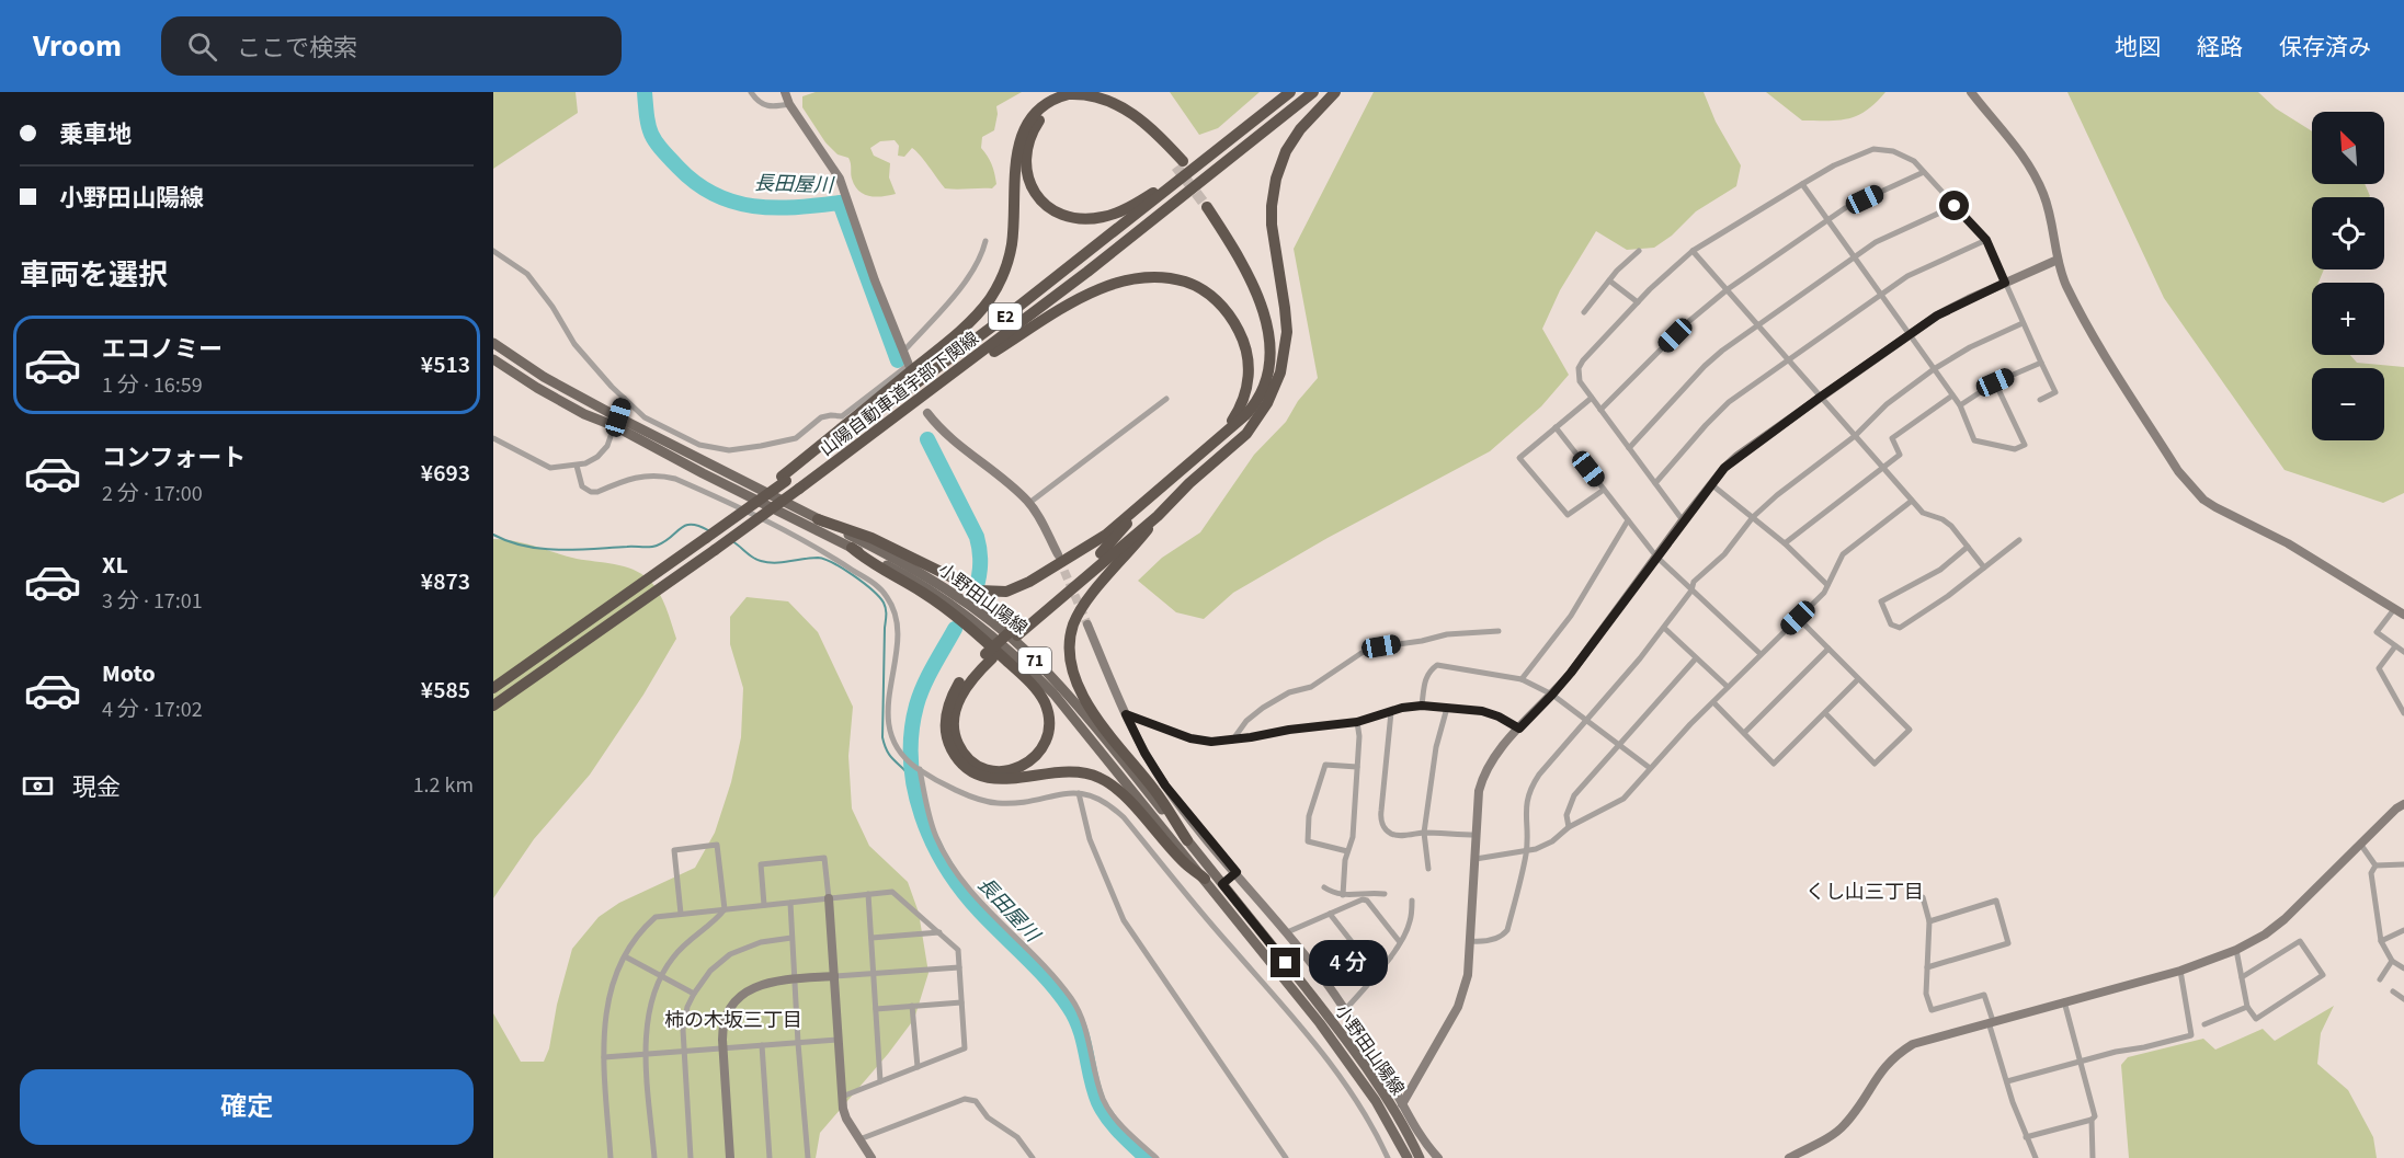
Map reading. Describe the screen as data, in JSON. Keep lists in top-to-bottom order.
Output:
{
  "streets": {
    "highway": ["E2", "山陽自動車道宇部下関線"],
    "main road": ["小野田山陽線", "71"]
  },
  "districts": ["くし山三丁目", "柿の木坂三丁目"],
  "water": ["長田屋川"],
  "north": "top left",
  "page": {
    "header": "Vroom",
    "search": "ここで検索",
    "nav": ["地図", "経路", "保存済み"],
    "banner": ["乗車地", "小野田山陽線"],
    "map_buttons": ["+", "−"],
    "heading": "車両を選択",
    "list": [
      {
        "name": "エコノミー",
        "note": "1 分 · 16:59",
        "value": "¥513"
      },
      {
        "name": "コンフォート",
        "note": "2 分 · 17:00",
        "value": "¥693"
      },
      {
        "name": "XL",
        "note": "3 分 · 17:01",
        "value": "¥873"
      },
      {
        "name": "Moto",
        "note": "4 分 · 17:02",
        "value": "¥585"
      }
    ],
    "pay": ["現金", "1.2 km"],
    "bubble": "4 分",
    "buttons": "確定"
  }
}
